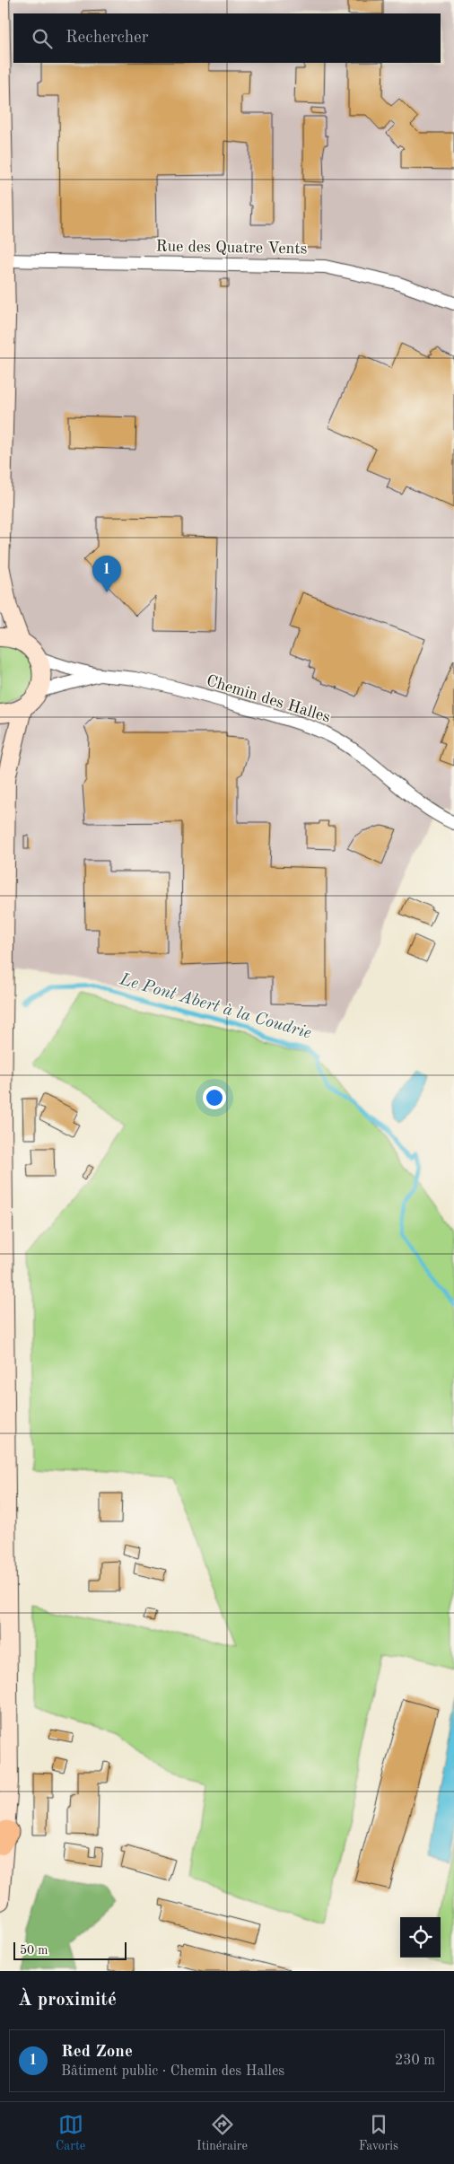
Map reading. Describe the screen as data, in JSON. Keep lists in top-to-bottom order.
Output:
{
  "streets": {
    "street": ["Rue des Quatre Vents", "Chemin des Halles"]
  },
  "water": ["Le Pont Abert à la Coudrie"],
  "scale_bar": "50 m",
  "page": {
    "search": "Rechercher",
    "pins": "1",
    "scale": "50 m",
    "heading": "À proximité",
    "list": [
      {
        "mark": "1",
        "name": "Red Zone",
        "note": "Bâtiment public · Chemin des Halles",
        "value": "230 m"
      }
    ],
    "nav": ["Carte", "Itinéraire", "Favoris"]
  }
}
